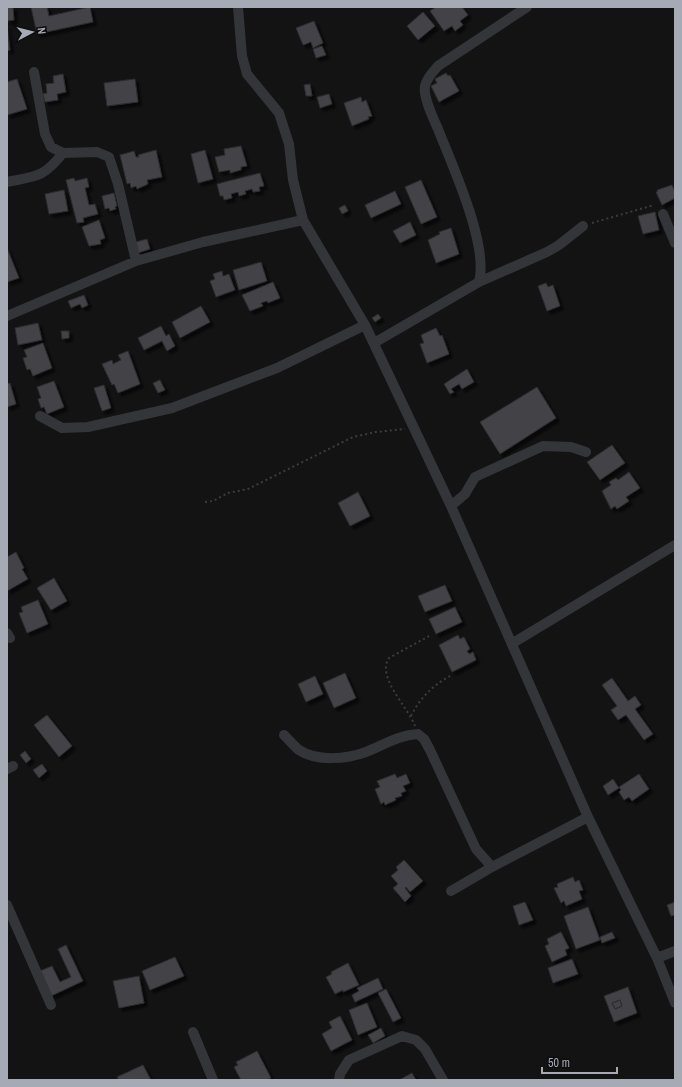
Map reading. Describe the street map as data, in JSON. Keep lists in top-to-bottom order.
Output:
{
  "scale_bar": "50 m",
  "north": "right"
}
